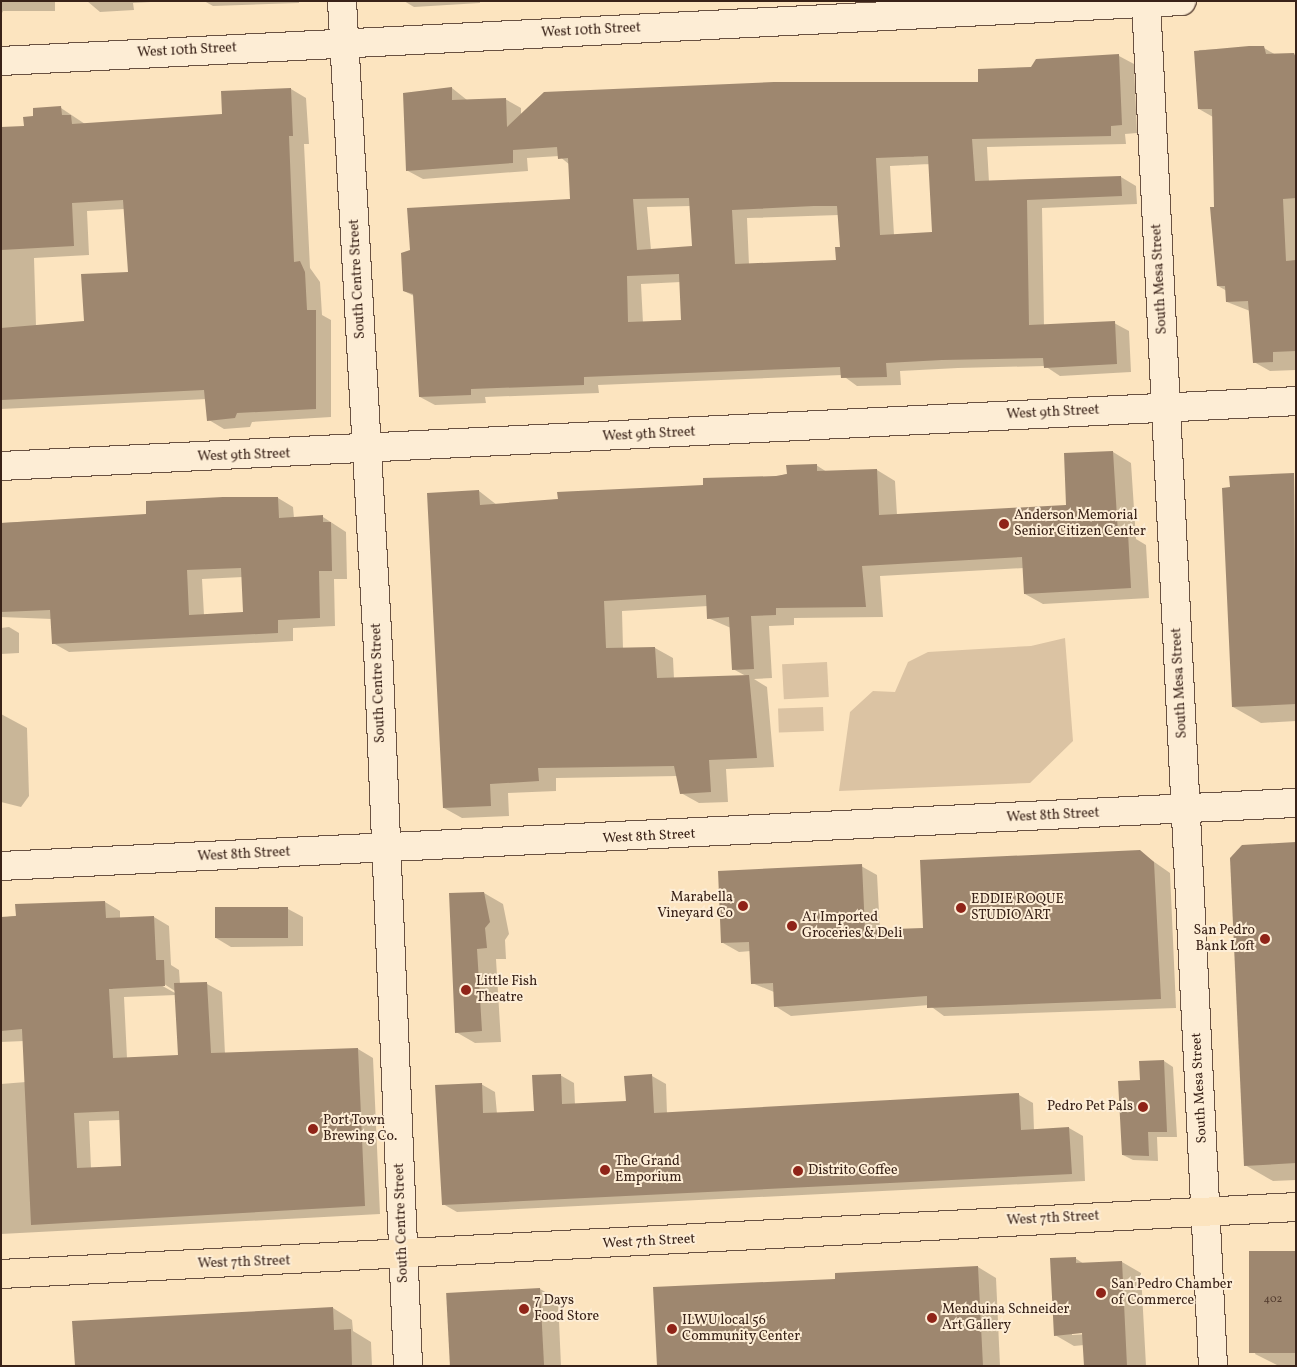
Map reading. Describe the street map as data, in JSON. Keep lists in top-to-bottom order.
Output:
{
  "streets": {
    "main road": ["West 7th Street"],
    "street": [
      "West 10th Street",
      "South Centre Street",
      "South Mesa Street",
      "West 9th Street",
      "West 8th Street"
    ]
  },
  "crossings": [
    ["West 10th Street", "South Centre Street"],
    ["West 10th Street", "South Mesa Street"],
    ["South Centre Street", "West 9th Street"],
    ["South Centre Street", "West 8th Street"],
    ["South Centre Street", "West 7th Street"],
    ["South Mesa Street", "West 9th Street"],
    ["South Mesa Street", "West 8th Street"],
    ["South Mesa Street", "West 7th Street"]
  ],
  "places": [
    "Anderson Memorial Senior Citizen Center",
    "Marabella Vineyard Co",
    "EDDIE ROQUE STUDIO ART",
    "A1 Imported Groceries & Deli",
    "San Pedro Bank Loft",
    "Little Fish Theatre",
    "Pedro Pet Pals",
    "Port Town Brewing Co.",
    "The Grand Emporium",
    "Distrito Coffee",
    "San Pedro Chamber of Commerce",
    "7 Days Food Store",
    "Menduina Schneider Art Gallery",
    "ILWU local 56 Community Center"
  ],
  "house_numbers": ["402"]
}
